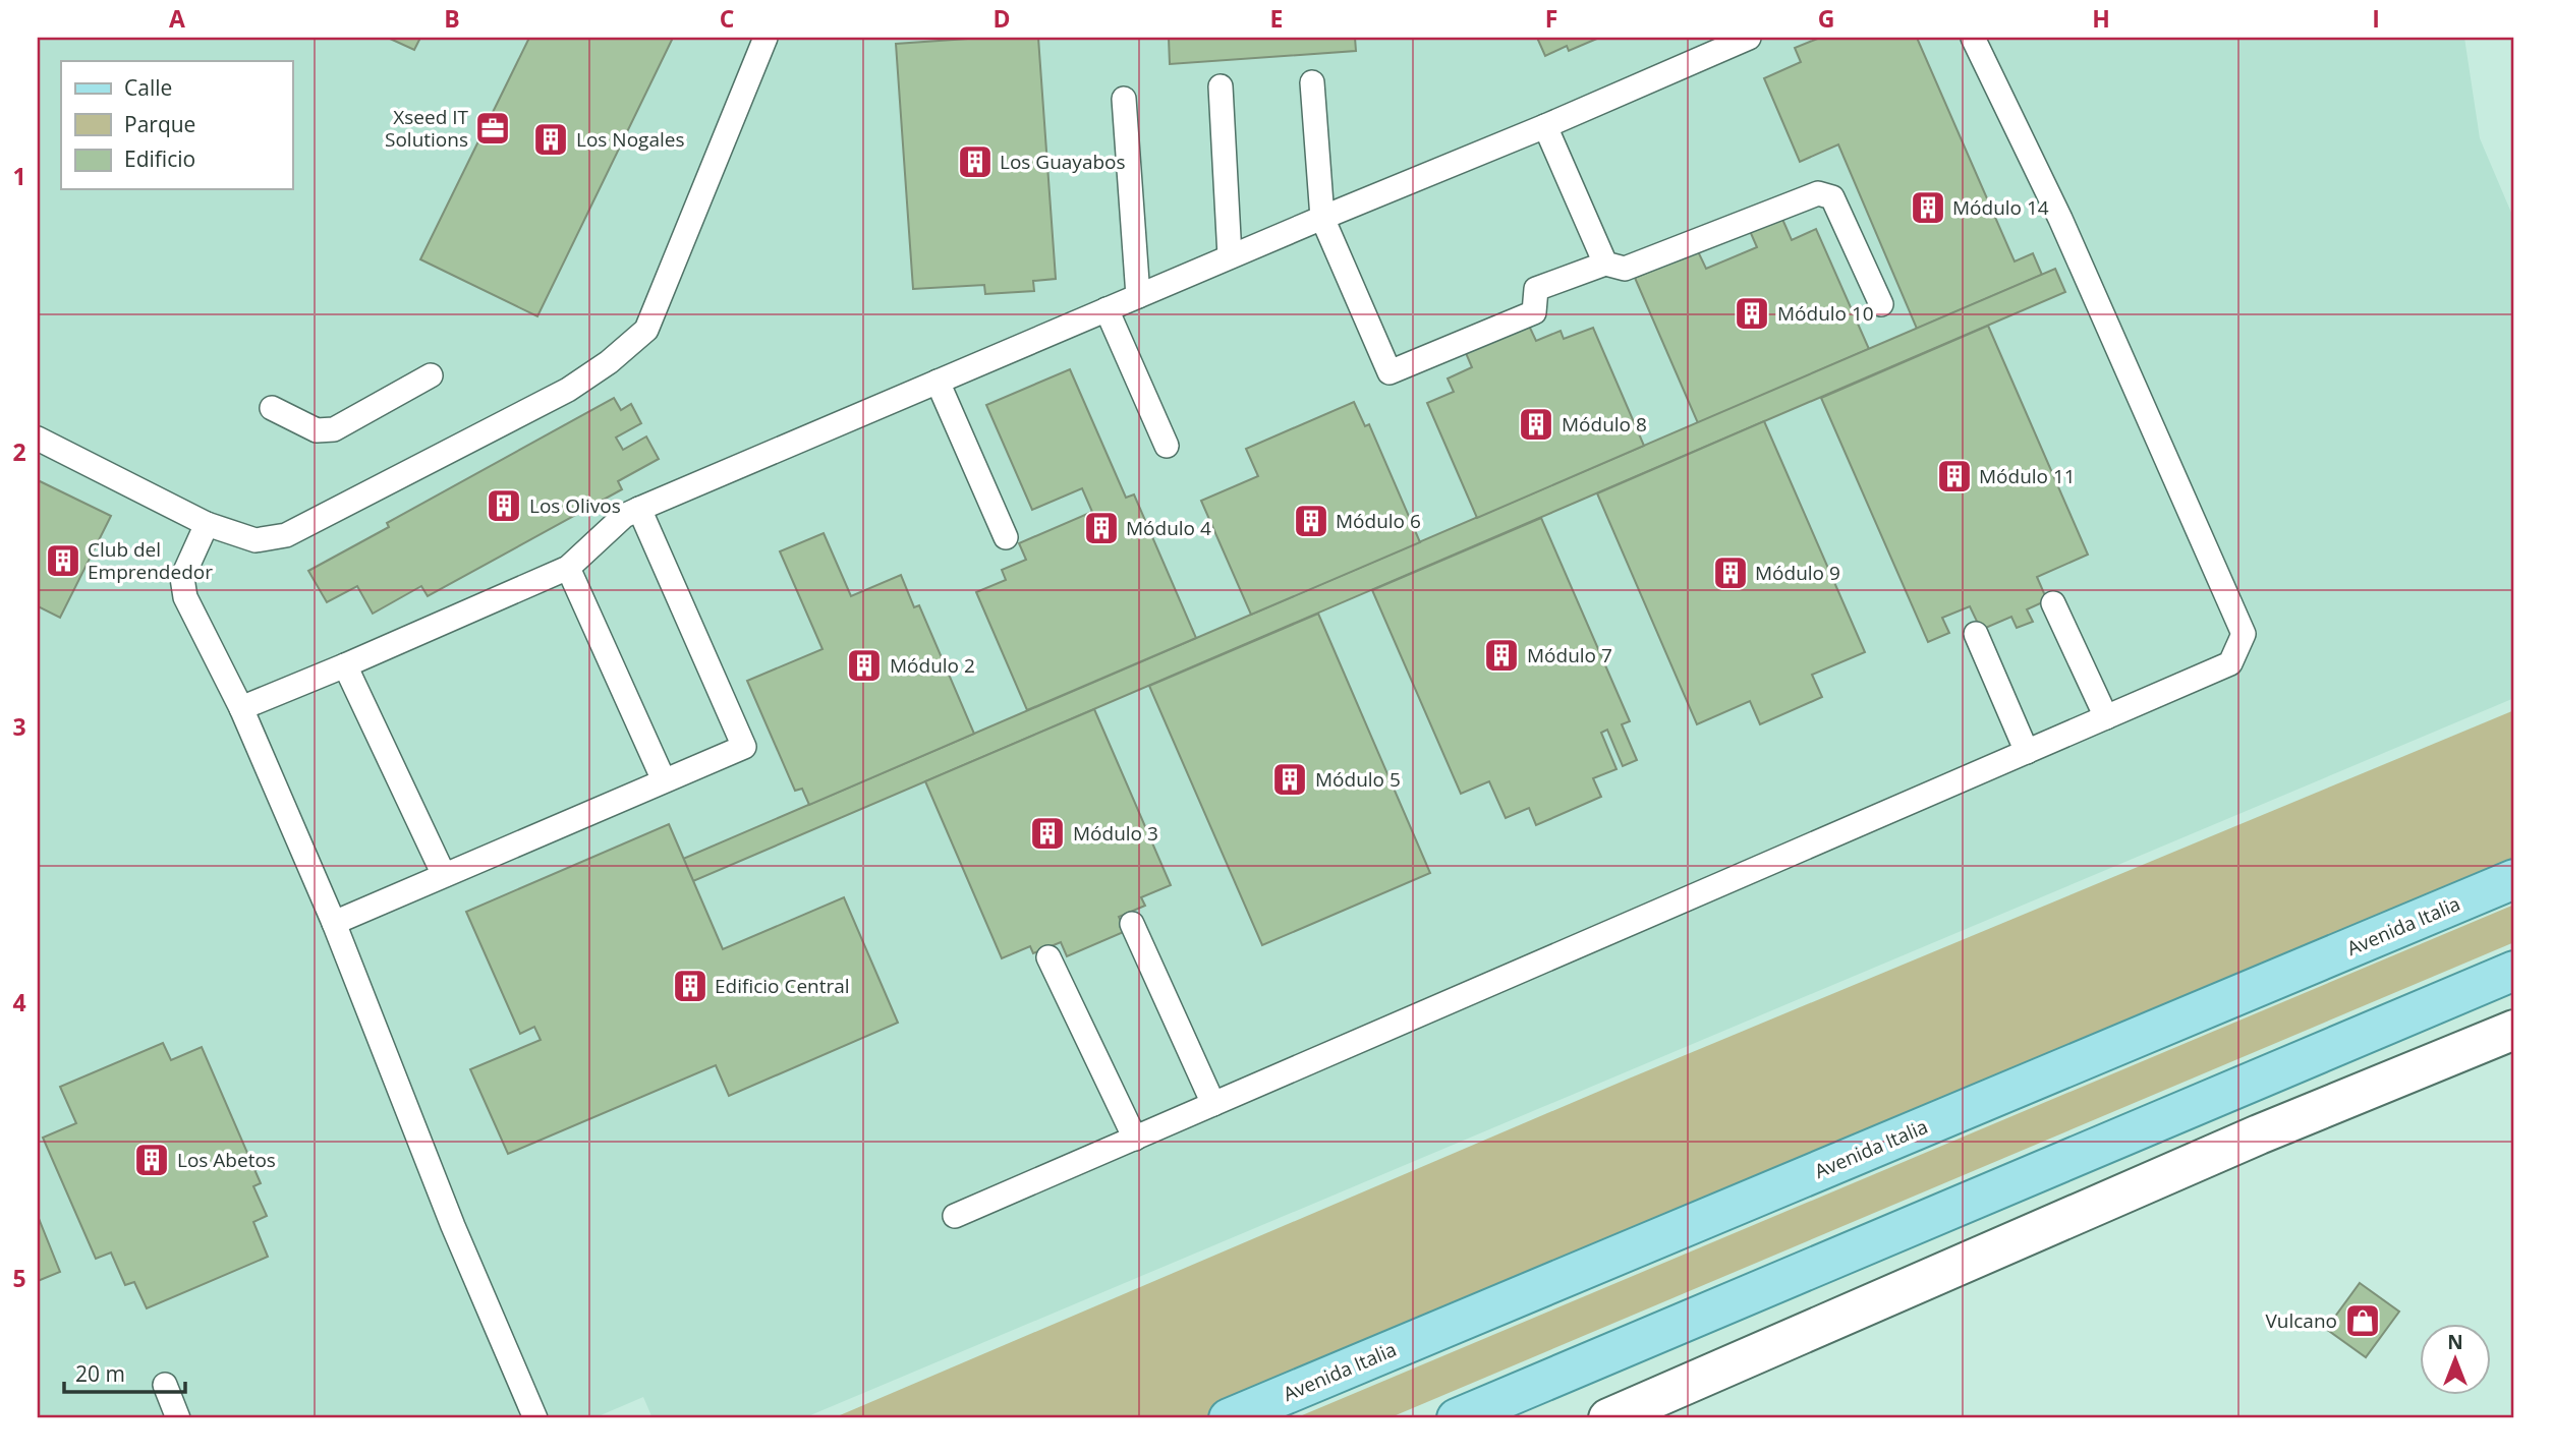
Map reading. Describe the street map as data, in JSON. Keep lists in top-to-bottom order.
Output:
{
  "streets": {
    "main road": ["Avenida Italia"]
  },
  "places": {
    "office": ["Xseed IT Solutions"],
    "building": [
      "Los Nogales",
      "Los Guayabos",
      "Módulo 14",
      "Módulo 10",
      "Módulo 8",
      "Módulo 11",
      "Los Olivos",
      "Módulo 6",
      "Módulo 4",
      "Club del Emprendedor",
      "Módulo 9",
      "Módulo 7",
      "Módulo 2",
      "Módulo 5",
      "Módulo 3",
      "Edificio Central",
      "Los Abetos"
    ],
    "shop": ["Vulcano"]
  },
  "legend": ["Calle", "Parque", "Edificio"],
  "scale_bar": "20 m",
  "north": "top",
  "grid": {
    "columns": [
      "A",
      "B",
      "C",
      "D",
      "E",
      "F",
      "G",
      "H",
      "I"
    ],
    "rows": [
      "1",
      "2",
      "3",
      "4",
      "5"
    ]
  }
}
